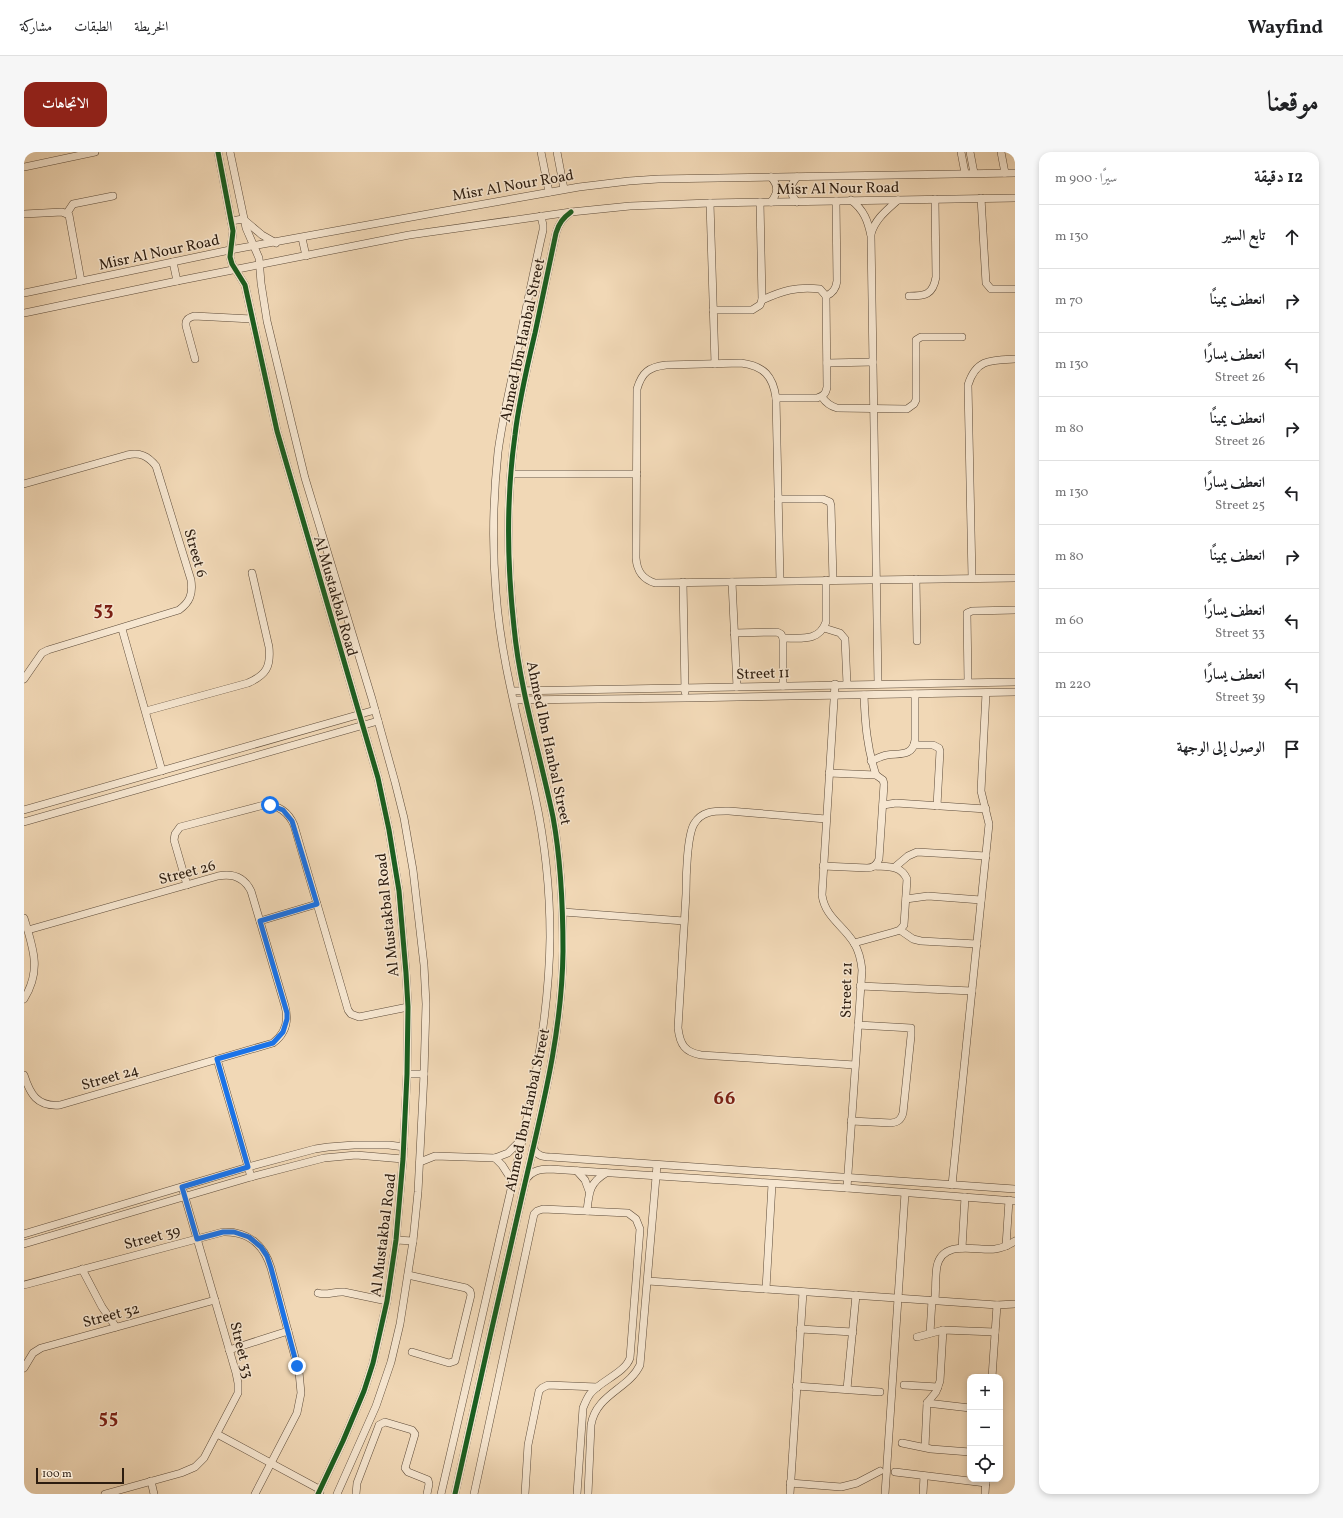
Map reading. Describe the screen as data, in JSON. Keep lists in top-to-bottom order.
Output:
{
  "streets": {
    "street": [
      "Misr Al Nour Road",
      "Ahmed Ibn Hanbal Street",
      "Street 6",
      "Al Mustakbal Road",
      "Street 11",
      "Street 26",
      "Street 21",
      "Street 24",
      "Street 39",
      "Street 32",
      "Street 33"
    ]
  },
  "crossings": [
    ["Misr Al Nour Road", "Ahmed Ibn Hanbal Street"],
    ["Misr Al Nour Road", "Al Mustakbal Road"],
    ["Ahmed Ibn Hanbal Street", "Street 11"],
    ["Street 11", "Street 21"],
    ["Street 26", "Street 24"],
    ["Street 39", "Street 33"],
    ["Street 32", "Street 33"]
  ],
  "districts": ["53", "66", "55"],
  "scale_bar": "100 m",
  "page": {
    "header": "Wayfind",
    "nav": ["الخريطة", "الطبقات", "مشاركة"],
    "title": "موقعنا",
    "buttons": "الاتجاهات",
    "heading": ["12 دقيقة", "سيرًا · 900 m"],
    "list": [
      ["تابع السير", "130 m"],
      ["انعطف يمينًا", "70 m"],
      ["انعطف يسارًا", "Street 26", "130 m"],
      ["انعطف يمينًا", "Street 26", "80 m"],
      ["انعطف يسارًا", "Street 25", "130 m"],
      ["انعطف يمينًا", "80 m"],
      ["انعطف يسارًا", "Street 33", "60 m"],
      ["انعطف يسارًا", "Street 39", "220 m"],
      "الوصول إلى الوجهة"
    ],
    "map_buttons": ["+", "−"],
    "scale": "100 m"
  }
}
